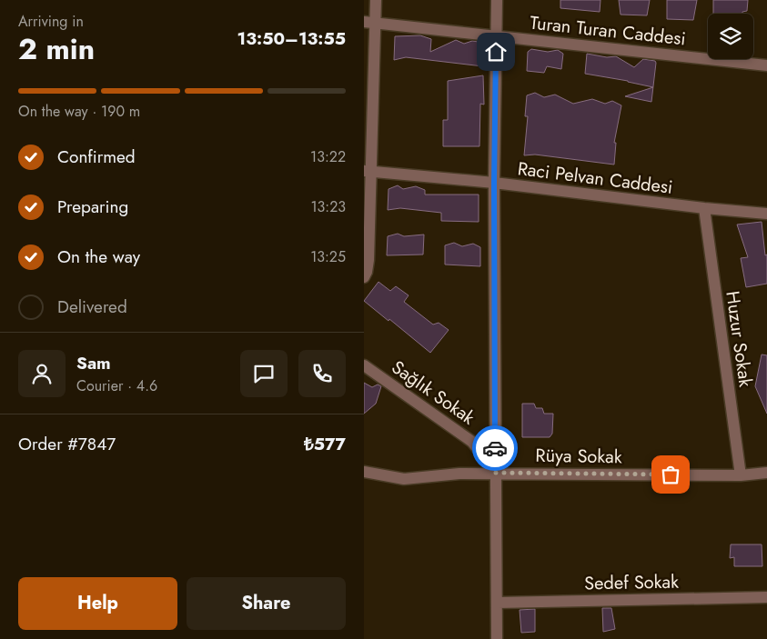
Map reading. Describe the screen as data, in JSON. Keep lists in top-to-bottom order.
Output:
{
  "streets": {
    "street": [
      "Turan Turan Caddesi",
      "Raci Pelvan Caddesi",
      "Huzur Sokak",
      "Sağlık Sokak",
      "Rüya Sokak",
      "Sedef Sokak"
    ]
  },
  "crossings": [
    ["Raci Pelvan Caddesi", "Huzur Sokak"],
    ["Huzur Sokak", "Rüya Sokak"],
    ["Sağlık Sokak", "Rüya Sokak"]
  ],
  "page": {
    "heading": ["2 min", "Arriving in", "13:50–13:55"],
    "panel": [
      "Sam",
      "Courier · 4.6",
      "Order #7847",
      "₺577"
    ],
    "bar": "On the way · 190 m",
    "list": [
      ["Confirmed", "13:22"],
      ["Preparing", "13:23"],
      ["On the way", "13:25"],
      "Delivered"
    ],
    "buttons": ["Help", "Share"]
  }
}
